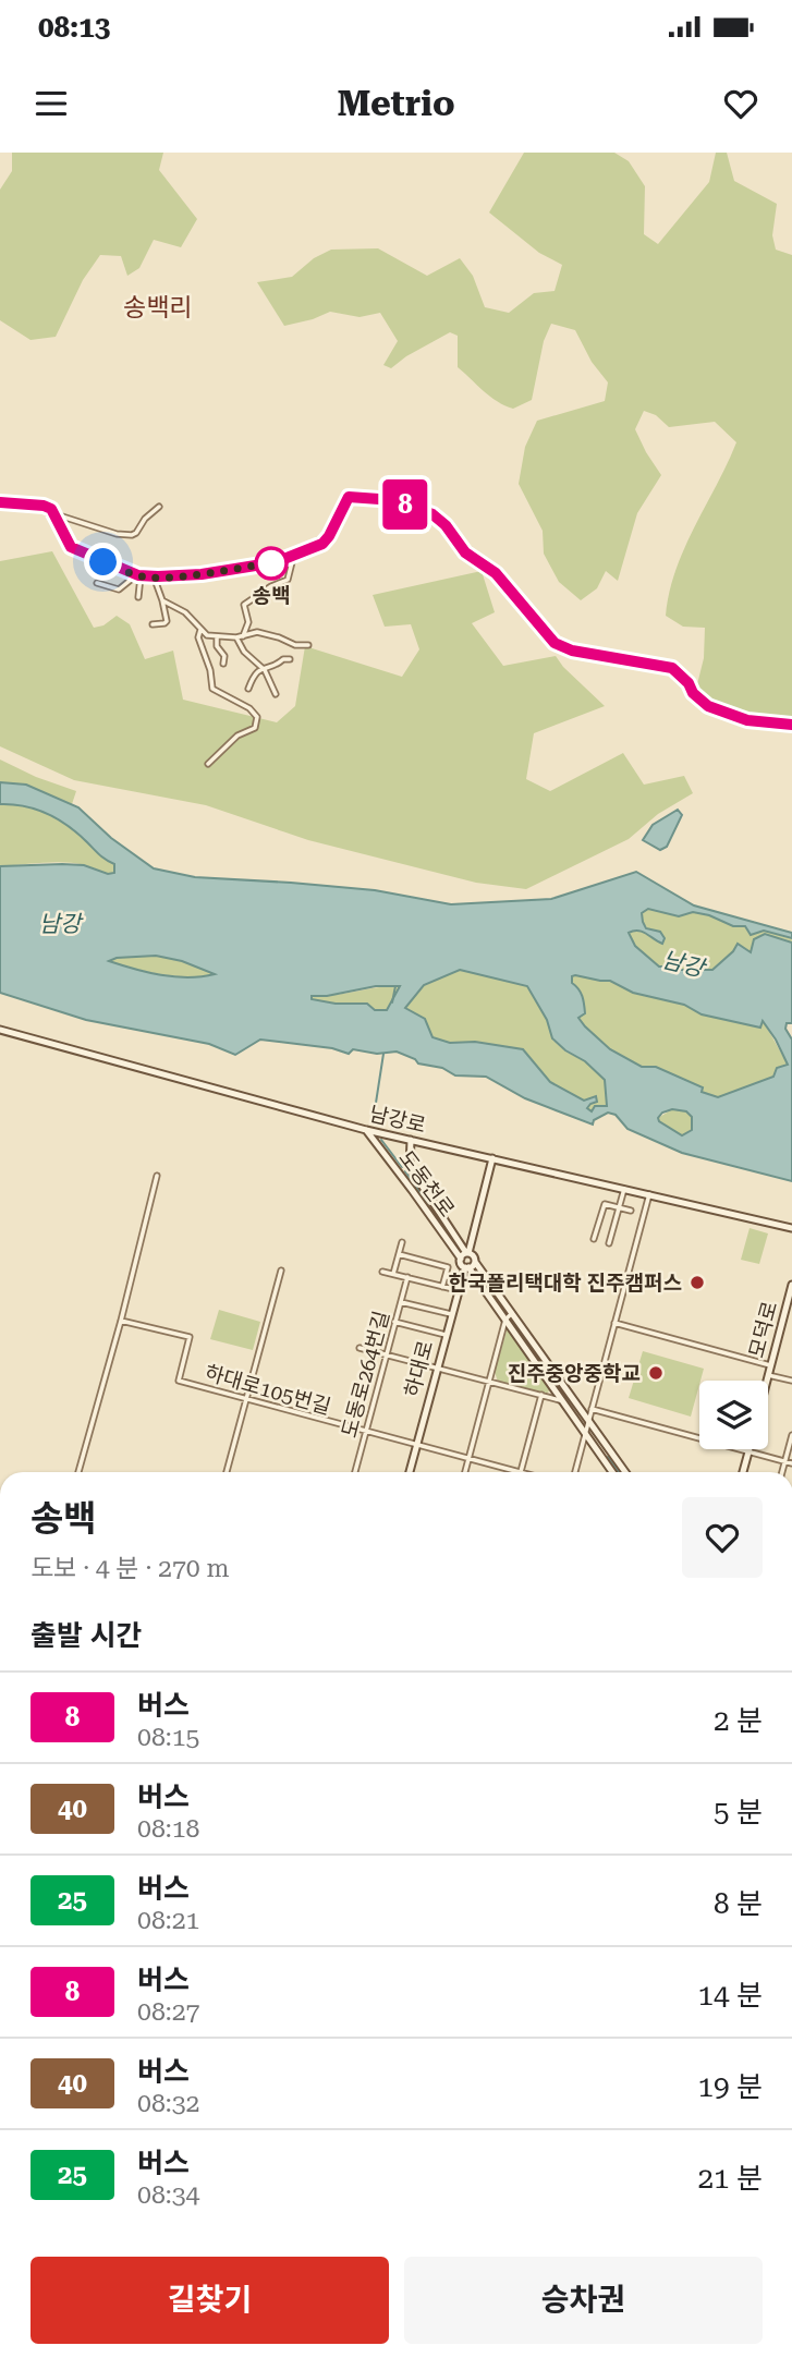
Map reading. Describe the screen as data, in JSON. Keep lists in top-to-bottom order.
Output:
{
  "streets": {
    "street": [
      "남강로",
      "도동천로",
      "모덕로",
      "하대로",
      "도동로264번길",
      "하대로105번길"
    ]
  },
  "crossings": [
    ["남강로", "도동천로"],
    ["하대로", "하대로105번길"],
    ["도동로264번길", "하대로105번길"]
  ],
  "districts": ["송백리"],
  "water": ["남강"],
  "places": ["송백", "한국폴리택대학 진주캠퍼스", "진주중앙중학교"],
  "lines": ["bus line 8"],
  "page": {
    "status": "08:13",
    "header": "Metrio",
    "on_map": "8",
    "heading": [
      ["송백", "도보 · 4 분 · 270 m"],
      "출발 시간"
    ],
    "list": [
      {
        "mark": "8",
        "name": "버스",
        "note": "08:15",
        "value": "2 분"
      },
      {
        "mark": "40",
        "name": "버스",
        "note": "08:18",
        "value": "5 분"
      },
      {
        "mark": "25",
        "name": "버스",
        "note": "08:21",
        "value": "8 분"
      },
      {
        "mark": "8",
        "name": "버스",
        "note": "08:27",
        "value": "14 분"
      },
      {
        "mark": "40",
        "name": "버스",
        "note": "08:32",
        "value": "19 분"
      },
      {
        "mark": "25",
        "name": "버스",
        "note": "08:34",
        "value": "21 분"
      }
    ],
    "buttons": ["길찾기", "승차권"]
  }
}
